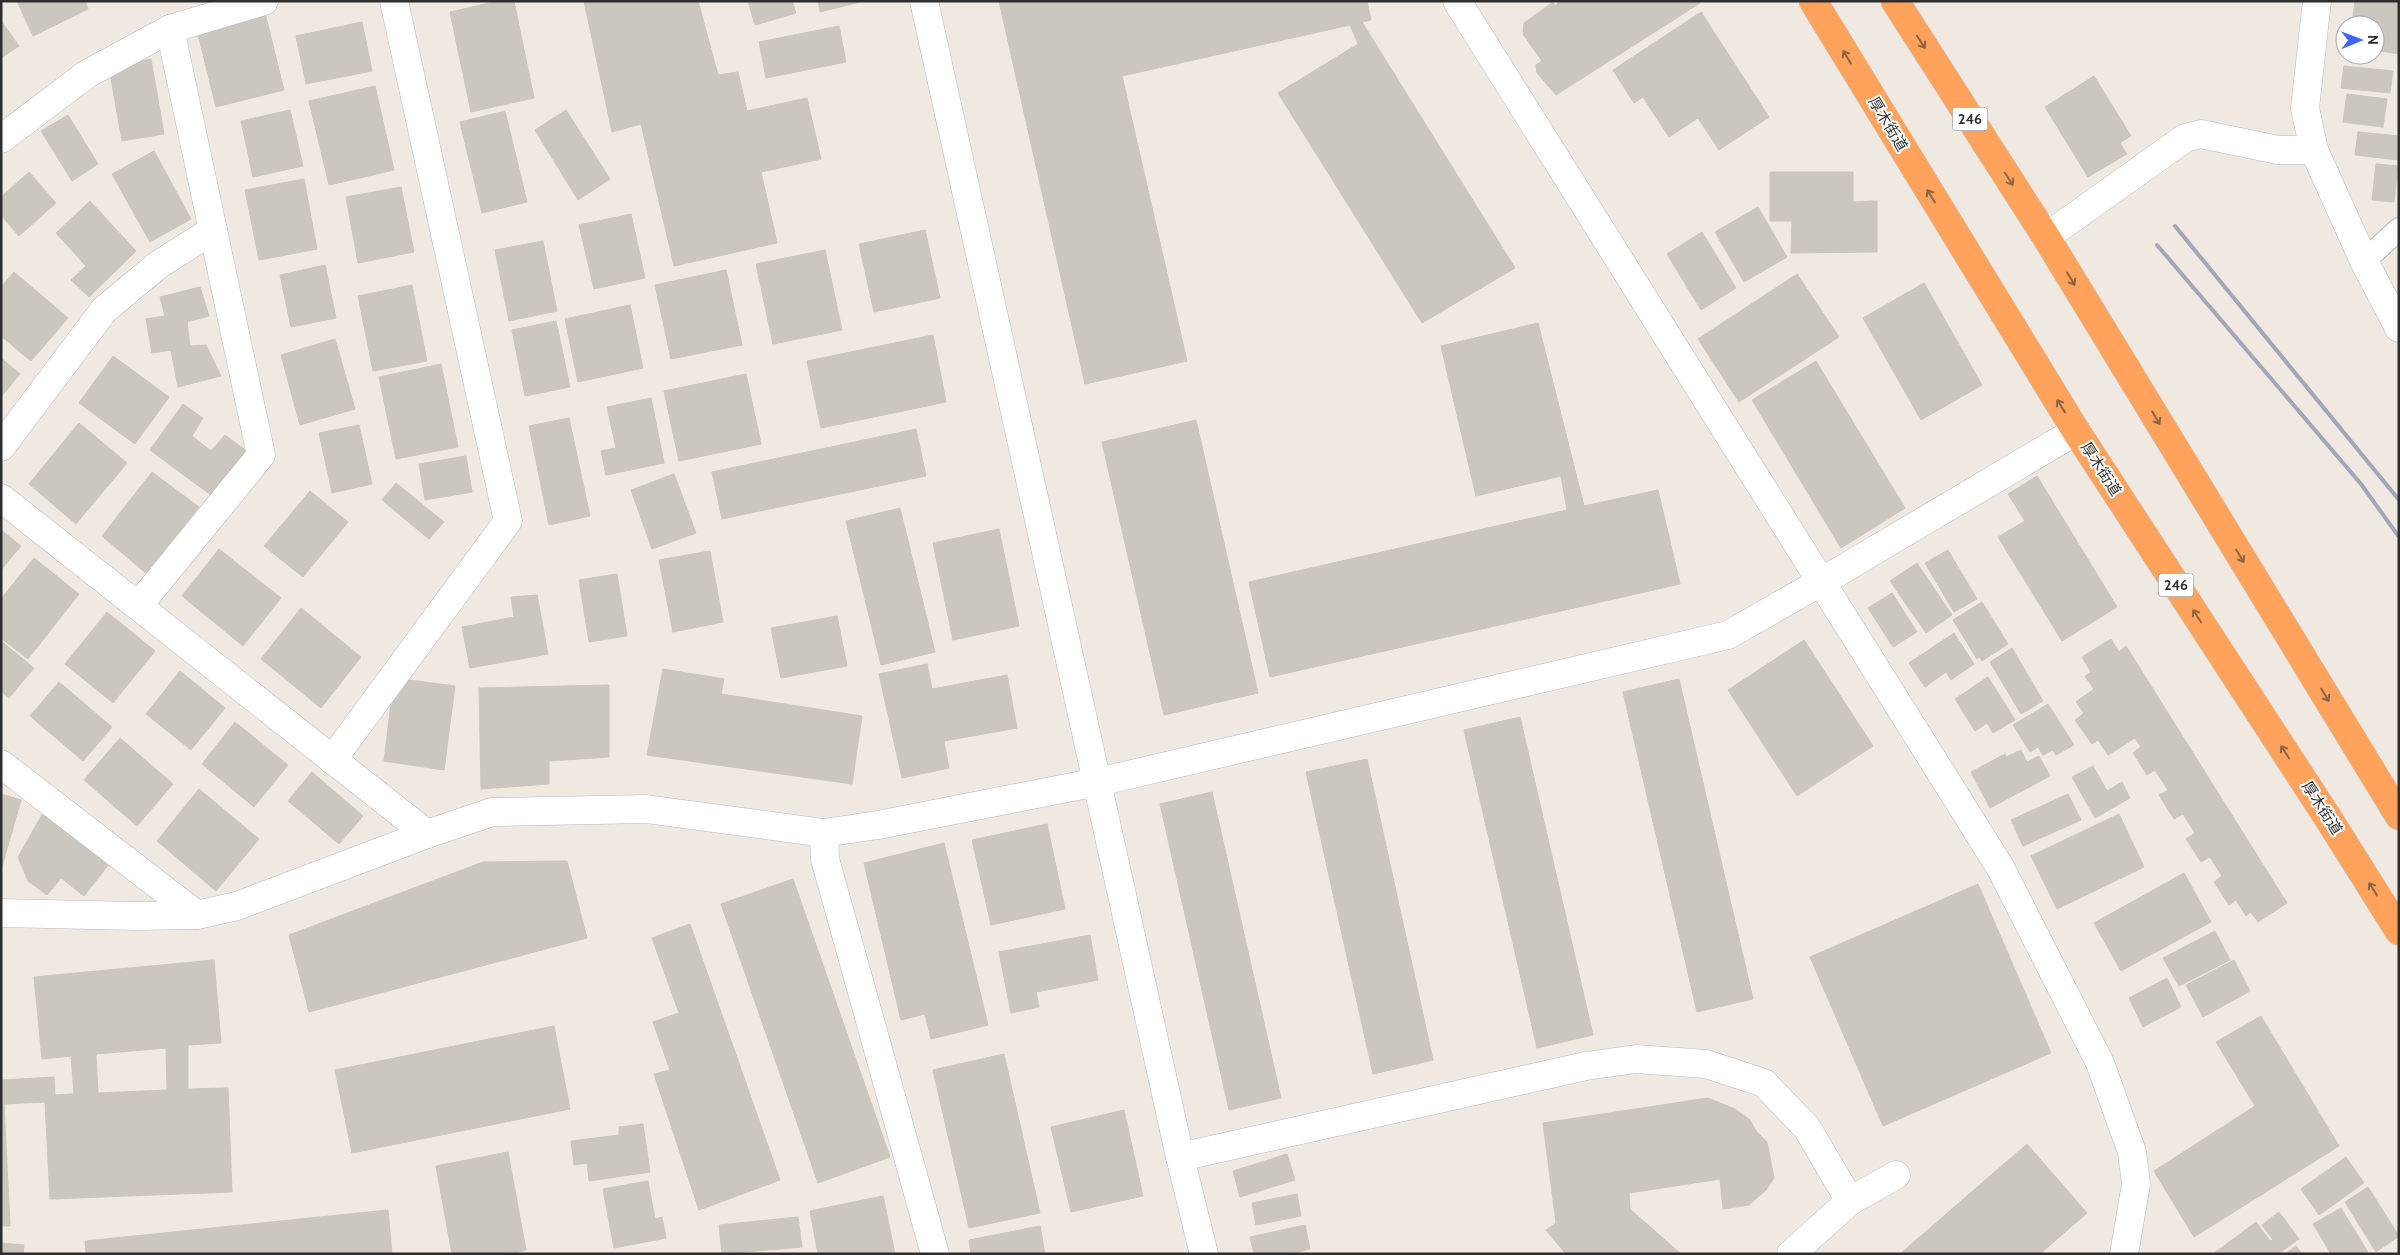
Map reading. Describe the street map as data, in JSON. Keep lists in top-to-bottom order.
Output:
{
  "streets": {
    "highway": ["246", "厚木街道"]
  },
  "north": "right"
}
